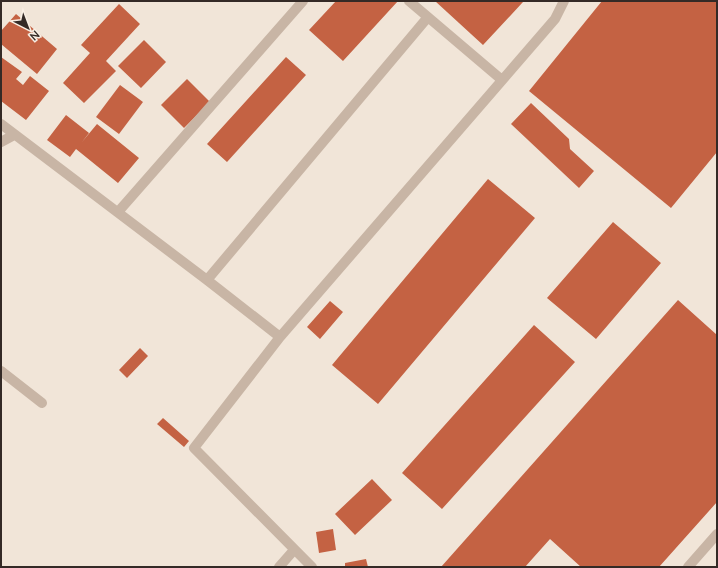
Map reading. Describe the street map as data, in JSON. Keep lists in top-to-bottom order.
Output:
{
  "north": "bottom right"
}
